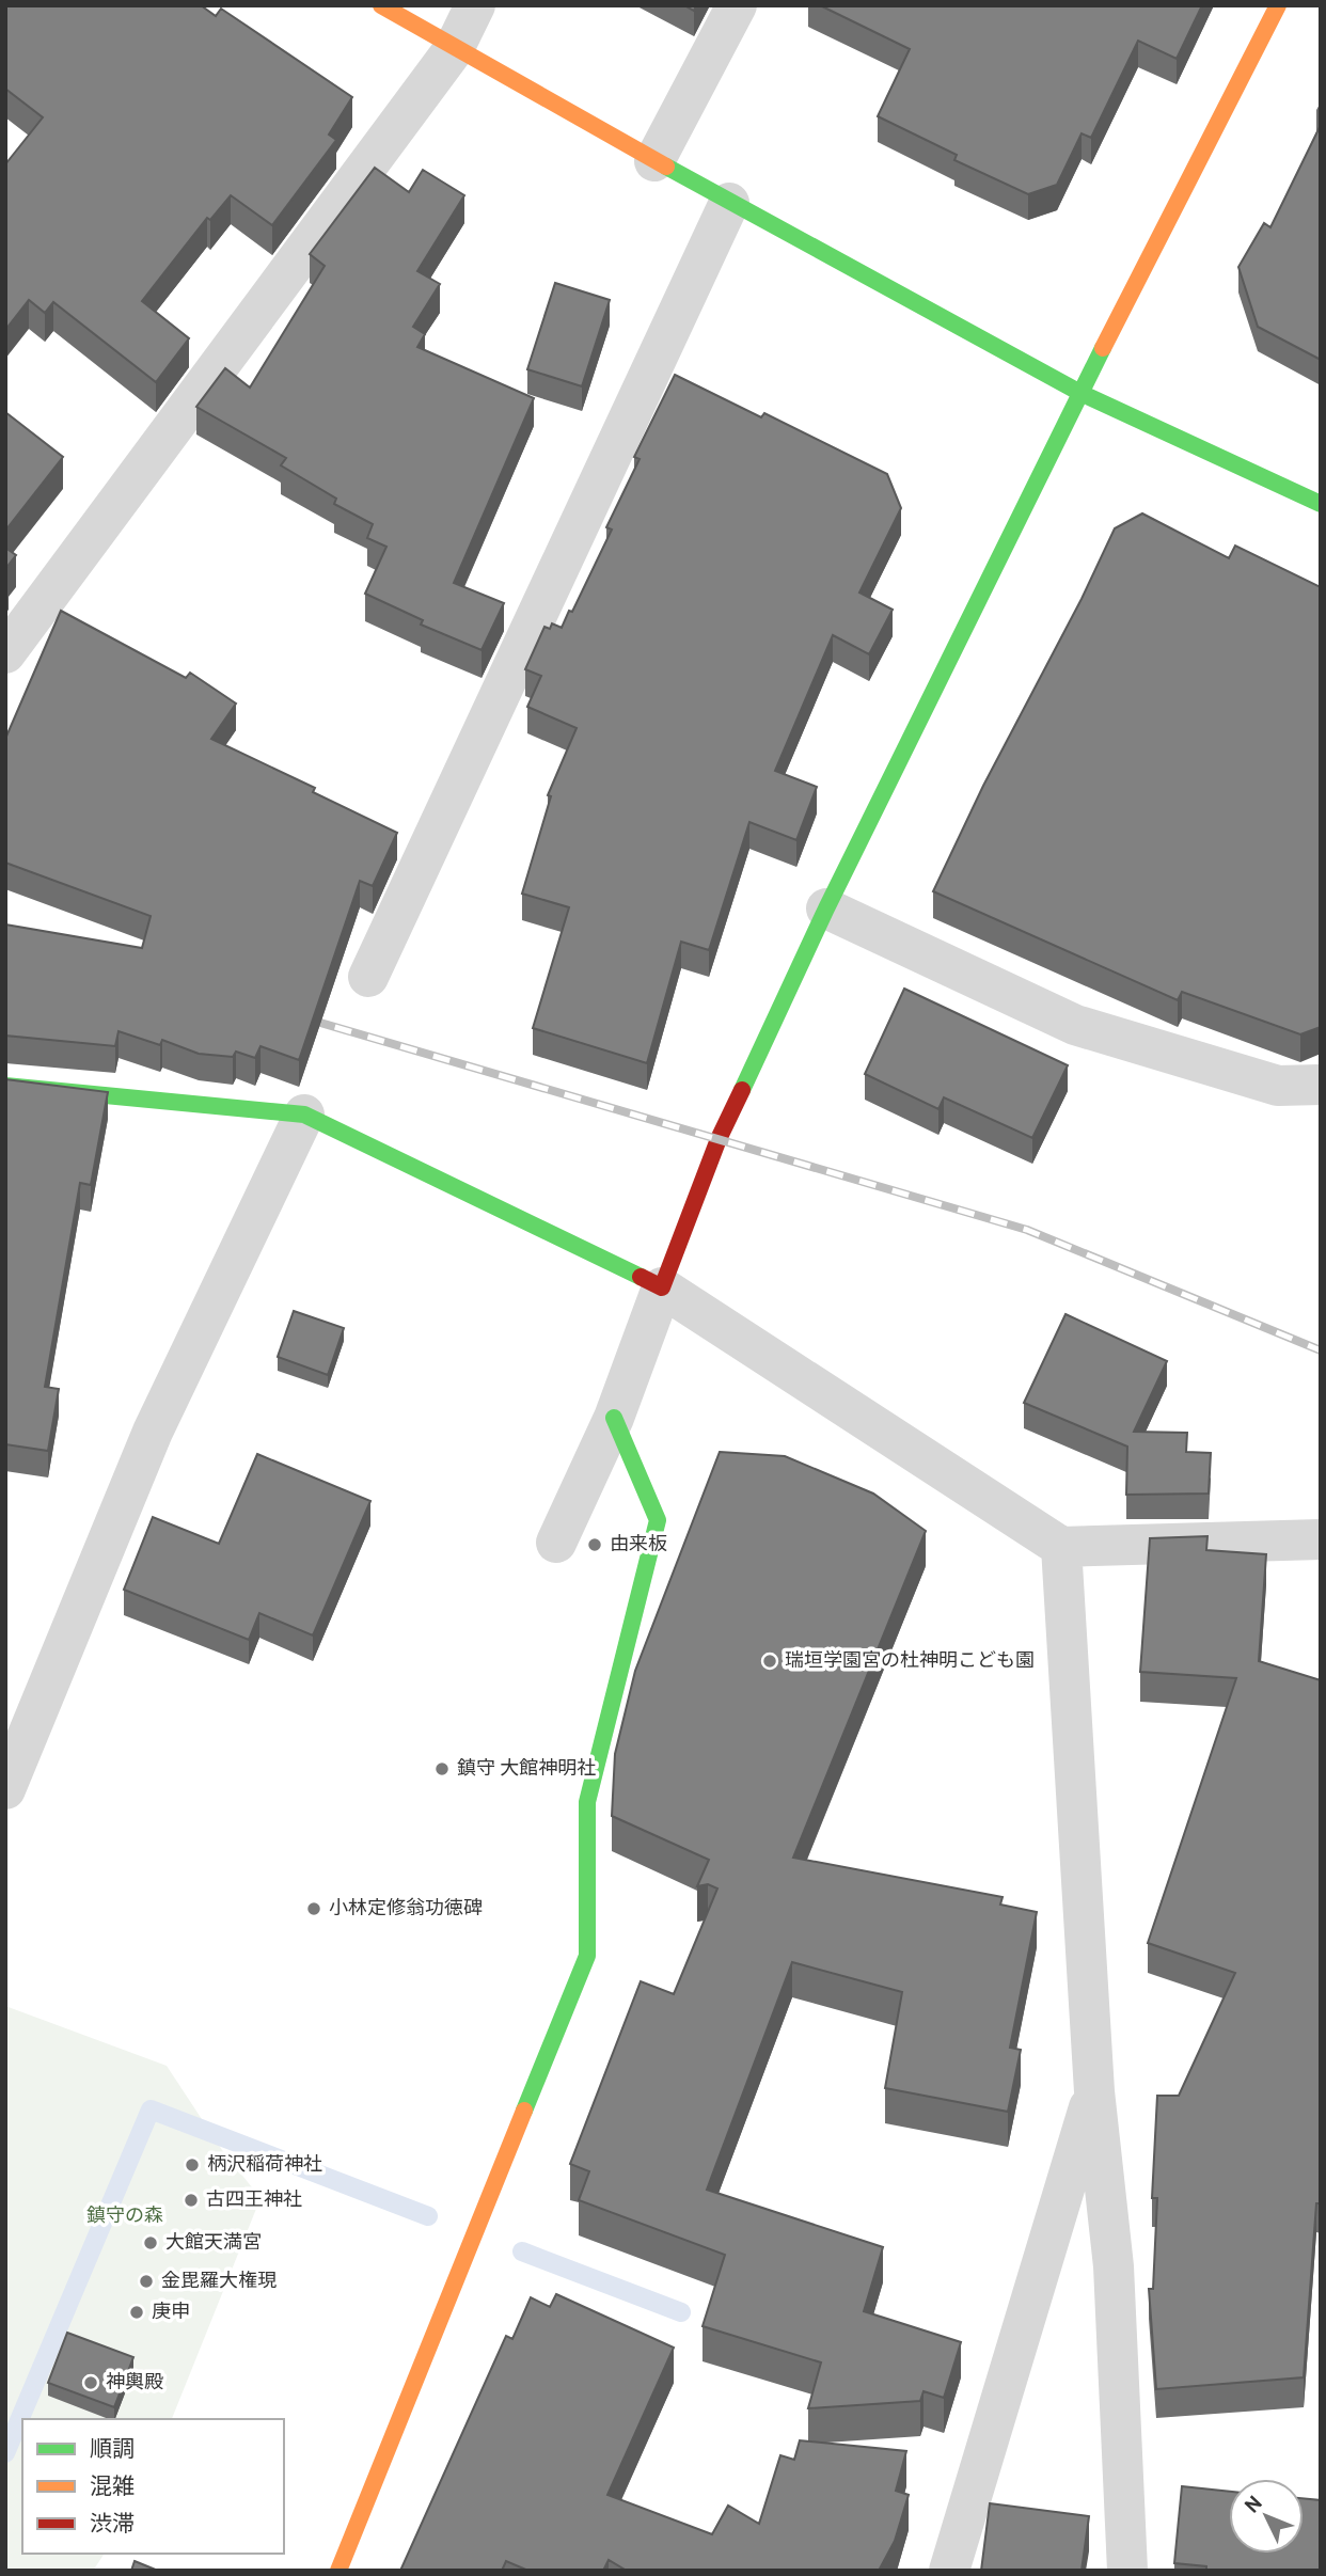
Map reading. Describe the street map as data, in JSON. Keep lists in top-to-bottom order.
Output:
{
  "parks": ["鎮守の森"],
  "places": [
    "由来板",
    "瑞垣学園宮の杜神明こども園",
    "鎮守 大館神明社",
    "小林定修翁功徳碑",
    "柄沢稲荷神社",
    "古四王神社",
    "大館天満宮",
    "金毘羅大権現",
    "庚申",
    "神輿殿"
  ],
  "legend": ["順調", "混雑", "渋滞"],
  "north": "top left"
}
